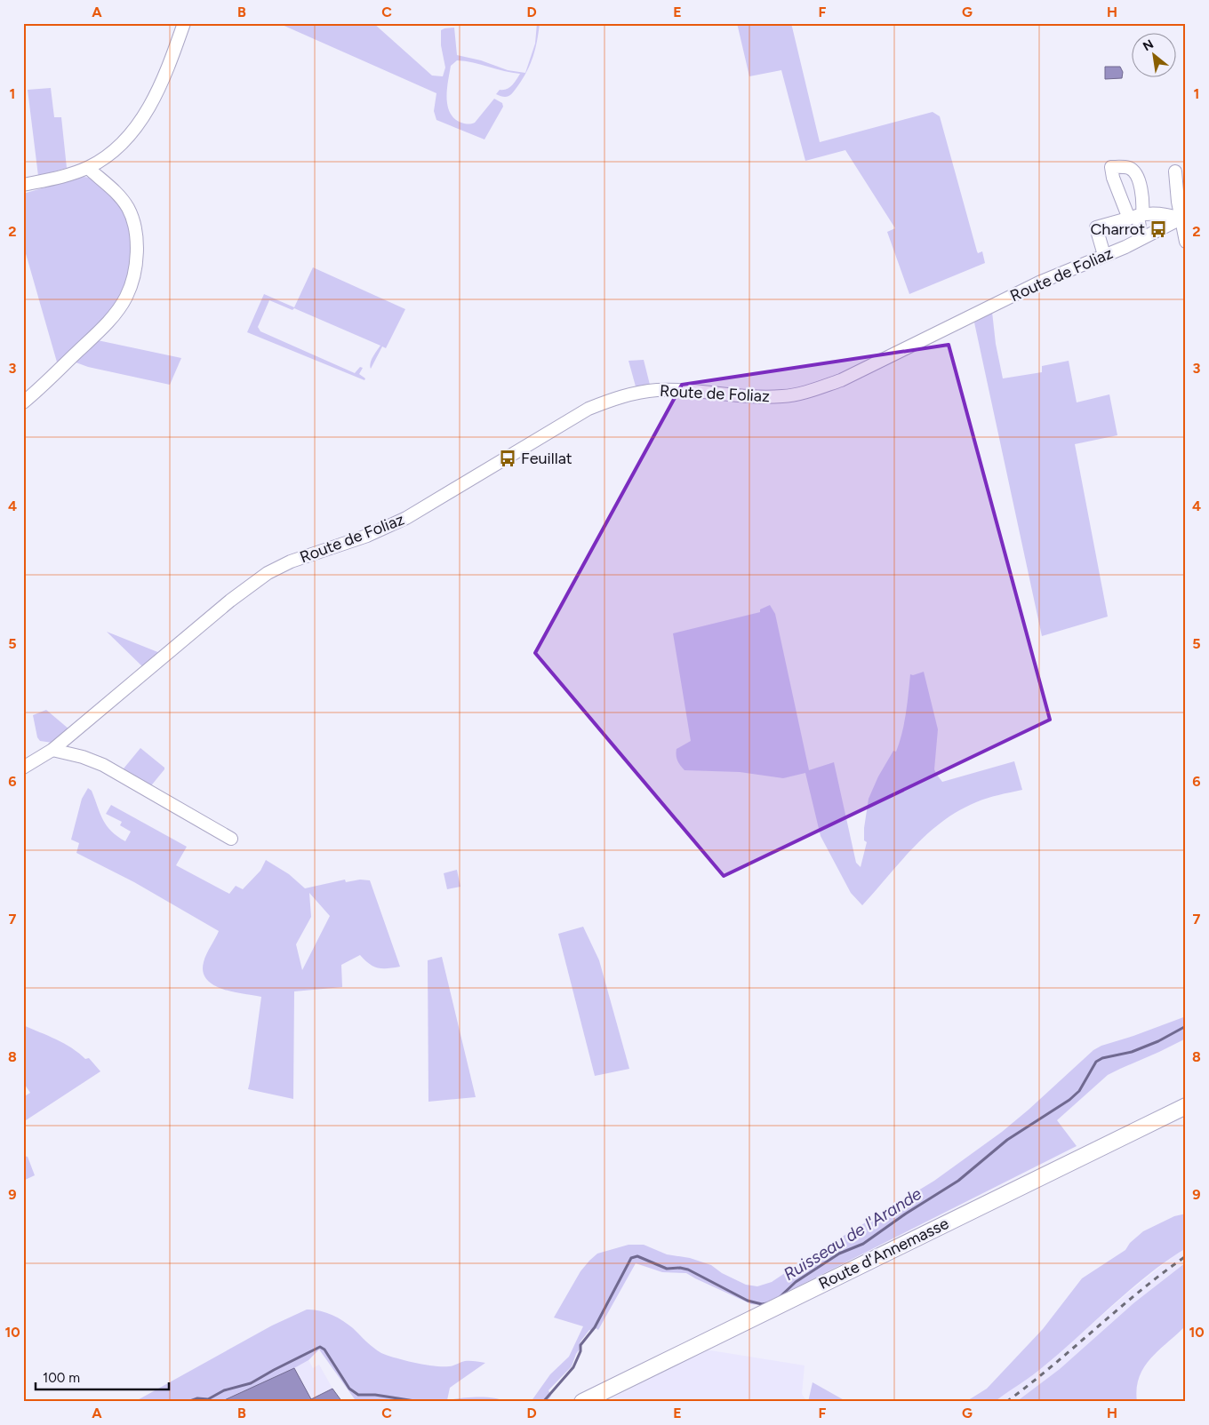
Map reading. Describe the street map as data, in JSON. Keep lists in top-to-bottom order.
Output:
{
  "streets": {
    "main road": ["Route d'Annemasse"],
    "street": ["Route de Foliaz"]
  },
  "water": ["Ruisseau de l'Arande"],
  "places": {
    "bus stop": ["Charrot", "Feuillat"]
  },
  "scale_bar": "100 m",
  "north": "top left",
  "grid": {
    "columns": [
      "A",
      "B",
      "C",
      "D",
      "E",
      "F",
      "G",
      "H"
    ],
    "rows": [
      "1",
      "2",
      "3",
      "4",
      "5",
      "6",
      "7",
      "8",
      "9",
      "10"
    ]
  }
}
